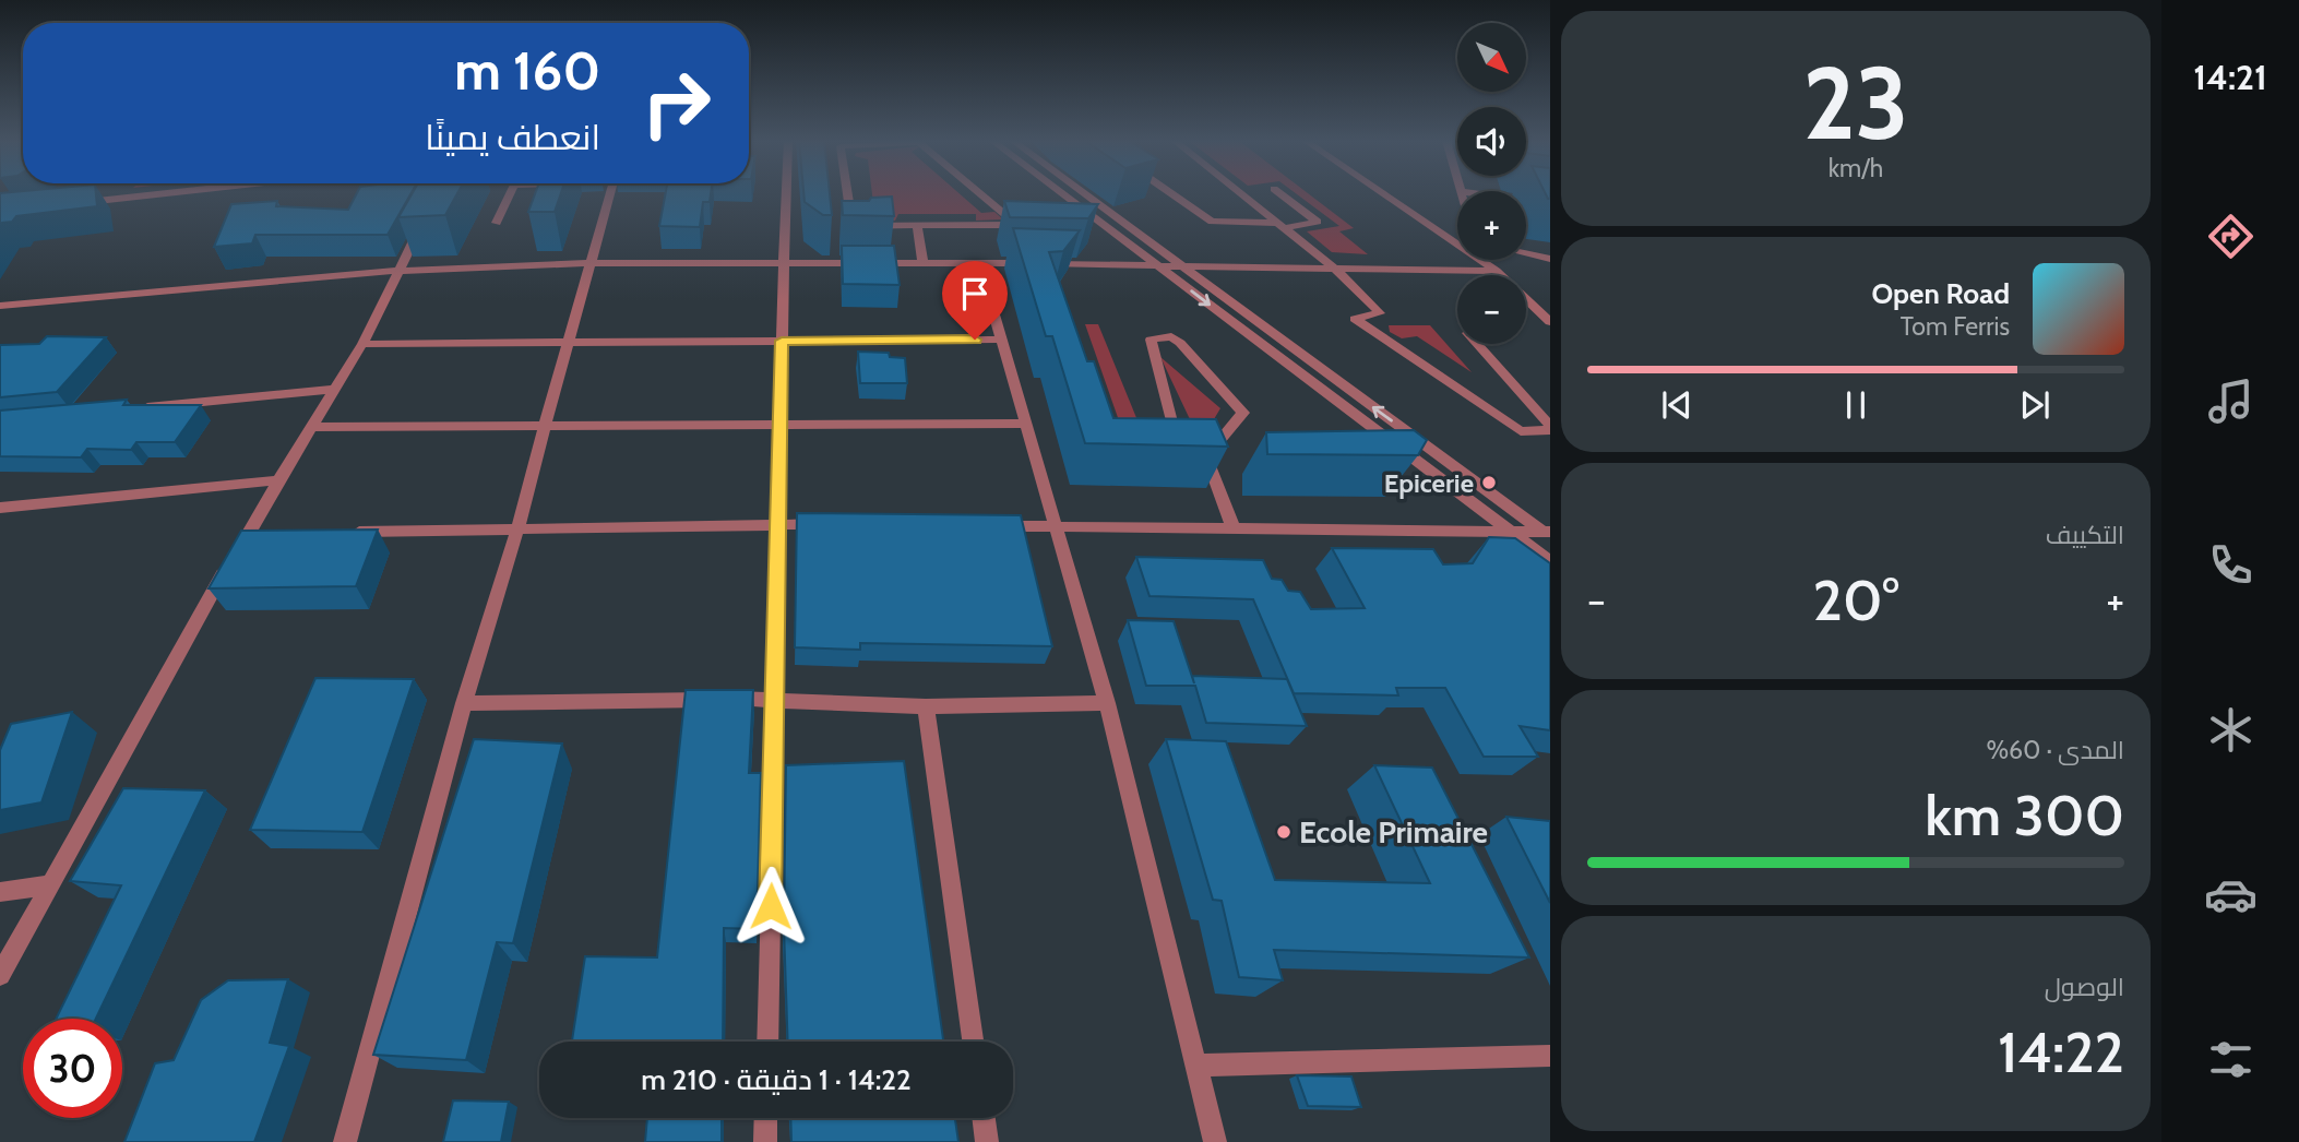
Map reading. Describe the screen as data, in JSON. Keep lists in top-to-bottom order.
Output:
{
  "places": ["Epicerie", "Ecole Primaire"],
  "north": "bottom right",
  "page": {
    "tabs": "14:21",
    "tile": [
      ["23", "km/h"],
      "التكييف",
      ["المدى · 60%", "300 km"],
      ["الوصول", "14:22"]
    ],
    "map_buttons": ["+", "−"],
    "turn": ["160 m", "انعطف يمينًا"],
    "song": ["Open Road", "Tom Ferris"],
    "heat": ["−", "20°", "+"],
    "limit": "30",
    "trip": "14:22 · 1 دقيقة · 210 m"
  }
}
